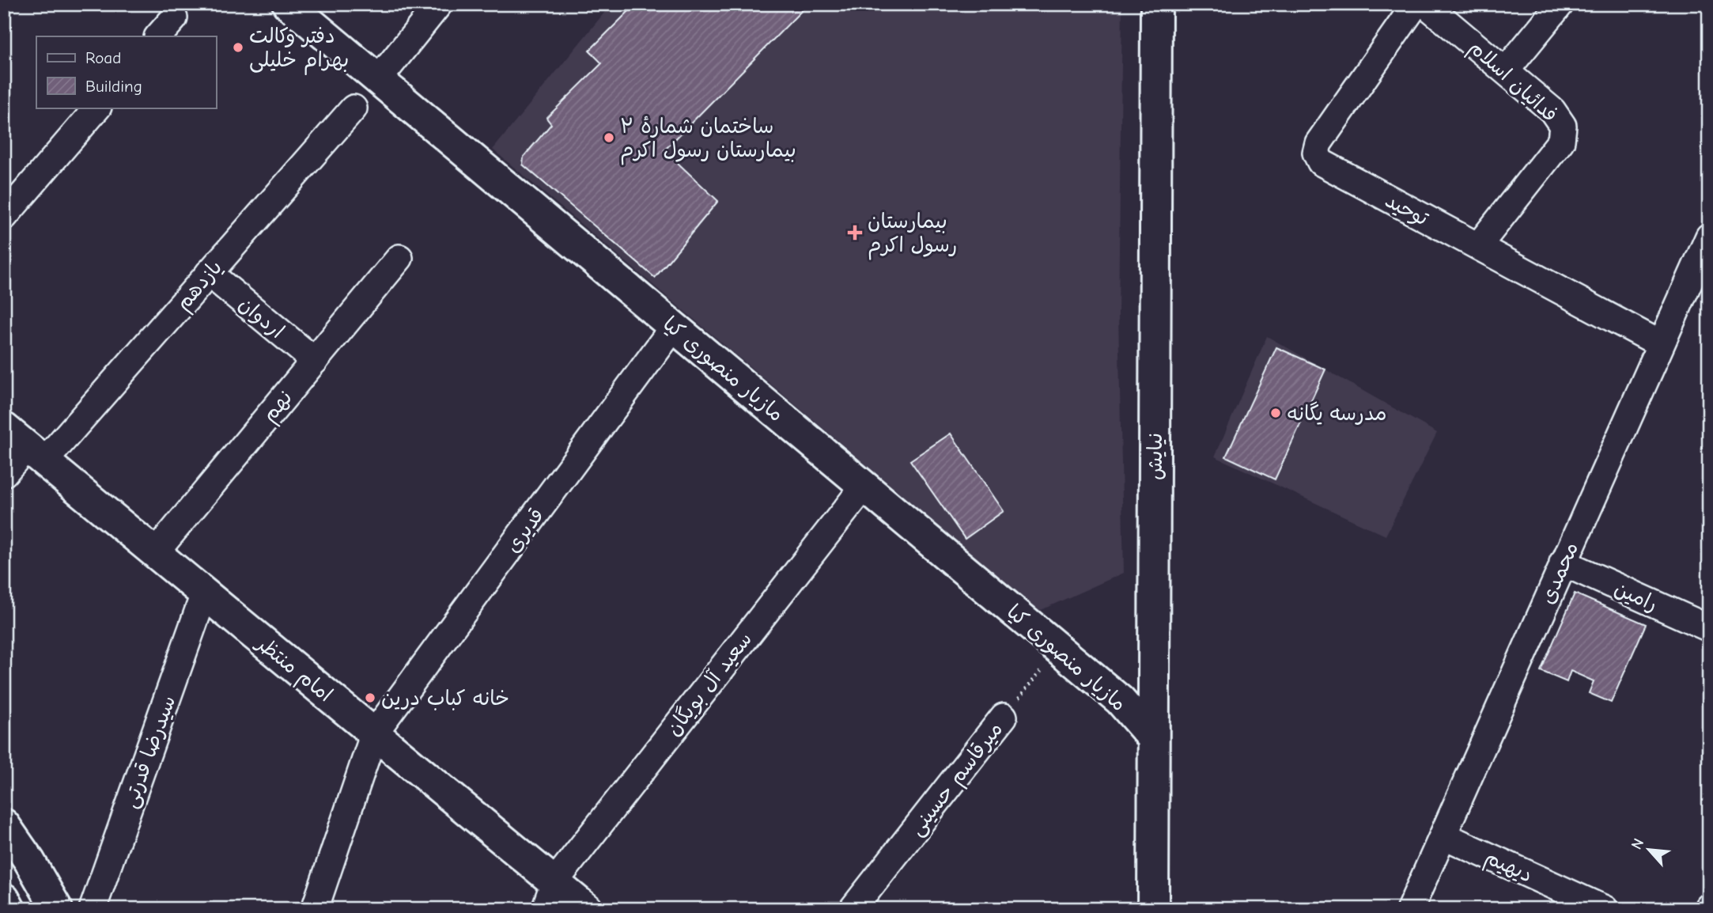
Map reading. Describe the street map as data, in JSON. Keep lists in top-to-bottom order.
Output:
{
  "streets": {
    "main road": ["مازیار منصوری کیا", "نیایش", "امام منتظر"],
    "street": [
      "فدائیان اسلام",
      "توحید",
      "یازدهم",
      "اردوان",
      "نهم",
      "قدیری",
      "محمدی",
      "رامین",
      "سعید آل بویگان",
      "سیدرضا قدرتی",
      "میرقاسم حسینی",
      "دیهیم"
    ]
  },
  "crossings": [
    ["فدائیان اسلام", "توحید"],
    ["توحید", "محمدی"],
    ["یازدهم", "اردوان"],
    ["یازدهم", "امام منتظر"],
    ["اردوان", "نهم"],
    ["مازیار منصوری کیا", "نیایش"],
    ["مازیار منصوری کیا", "قدیری"],
    ["مازیار منصوری کیا", "سعید آل بویگان"],
    ["مازیار منصوری کیا", "میرقاسم حسینی"],
    ["نهم", "امام منتظر"],
    ["قدیری", "امام منتظر"],
    ["محمدی", "رامین"],
    ["محمدی", "دیهیم"],
    ["امام منتظر", "سعید آل بویگان"],
    ["امام منتظر", "سیدرضا قدرتی"]
  ],
  "places": {
    "other": [
      "دفتر وکالت بهرام خلیلی",
      "ساختمان شمارهٔ ۲ بیمارستان رسول اکرم",
      "مدرسه یگانه",
      "خانه کباب درین"
    ],
    "health": ["بیمارستان رسول اکرم"]
  },
  "legend": ["Road", "Building"],
  "north": "top left"
}
